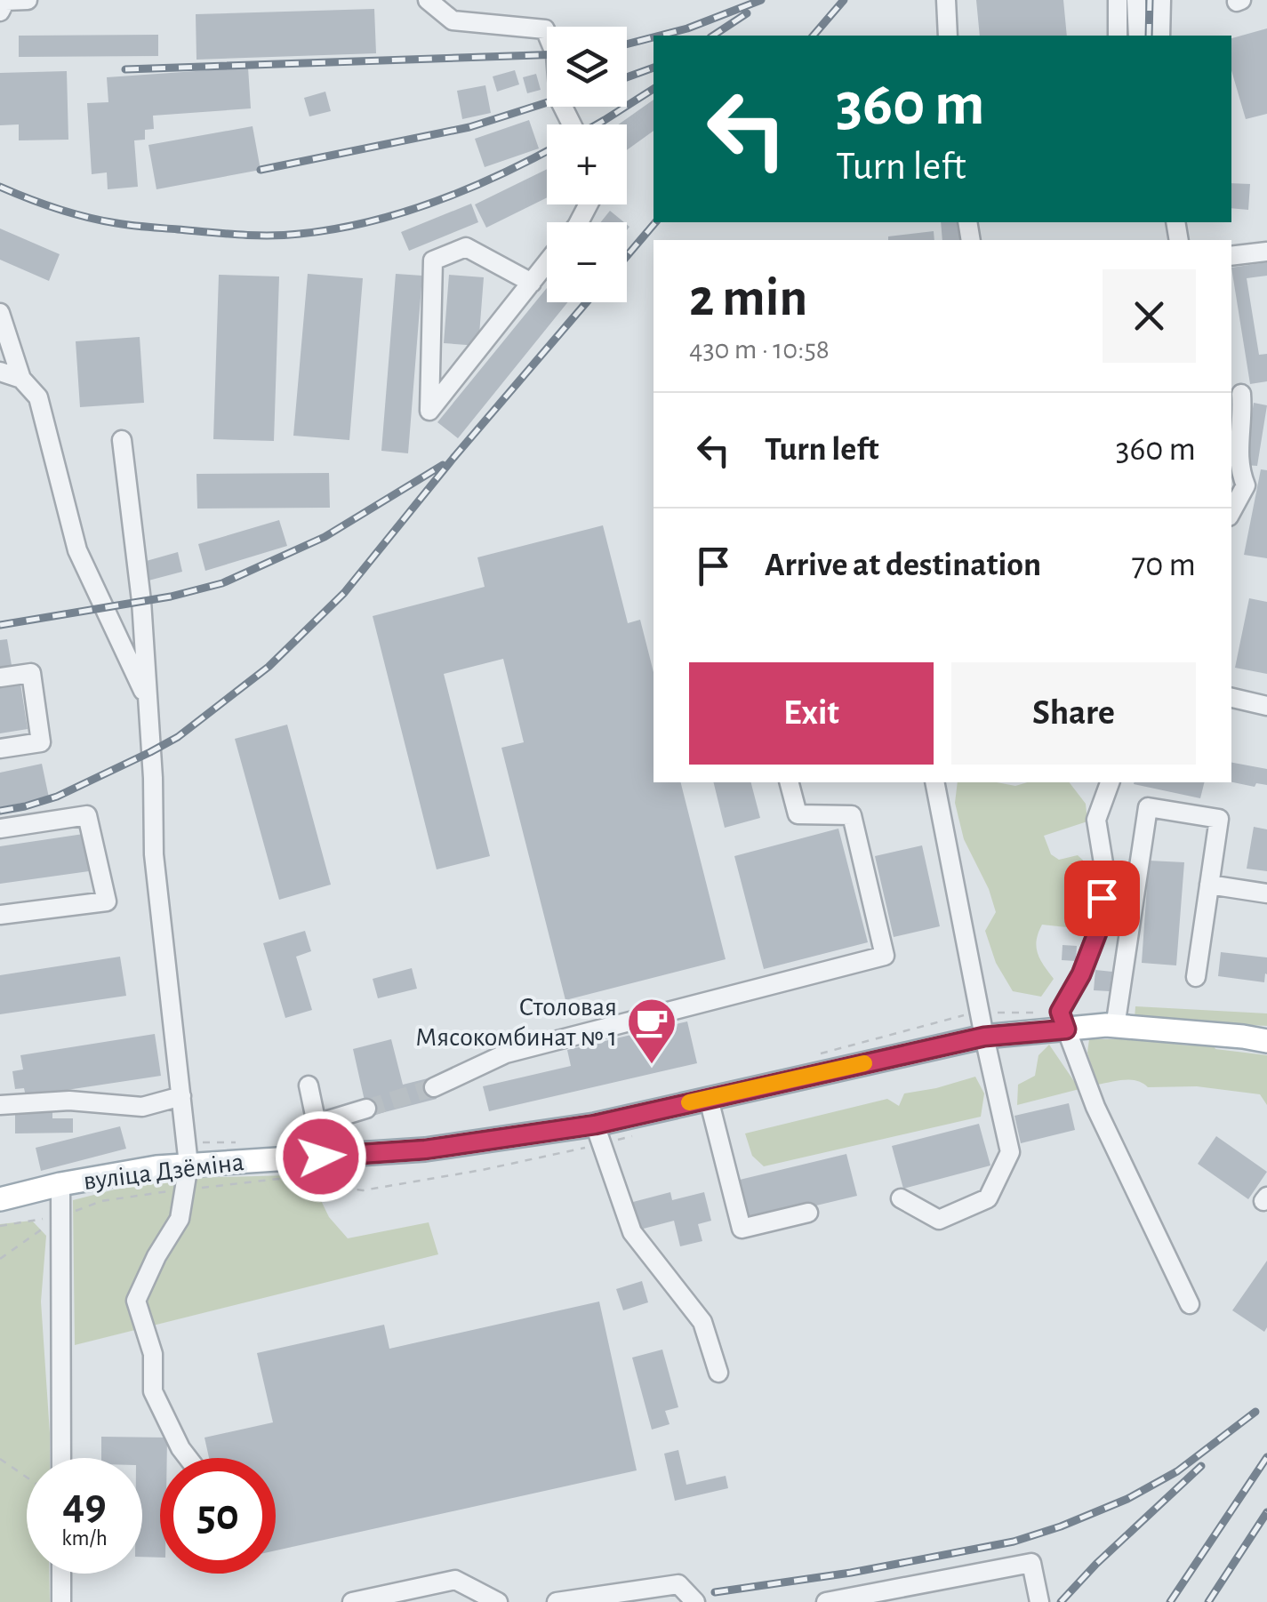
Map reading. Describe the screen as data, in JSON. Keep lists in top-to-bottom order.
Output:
{
  "streets": {
    "main road": ["вуліца Дзёміна"]
  },
  "places": {
    "cafe": ["Столовая Мясокомбинат № 1"]
  },
  "page": {
    "map_buttons": ["+", "−"],
    "turn": ["360 m", "Turn left"],
    "heading": ["2 min", "430 m · 10:58"],
    "list": [
      {
        "name": "Turn left",
        "value": "360 m"
      },
      {
        "name": "Arrive at destination",
        "value": "70 m"
      }
    ],
    "buttons": ["Exit", "Share"],
    "speed": "49 km/h",
    "limit": "50"
  }
}
